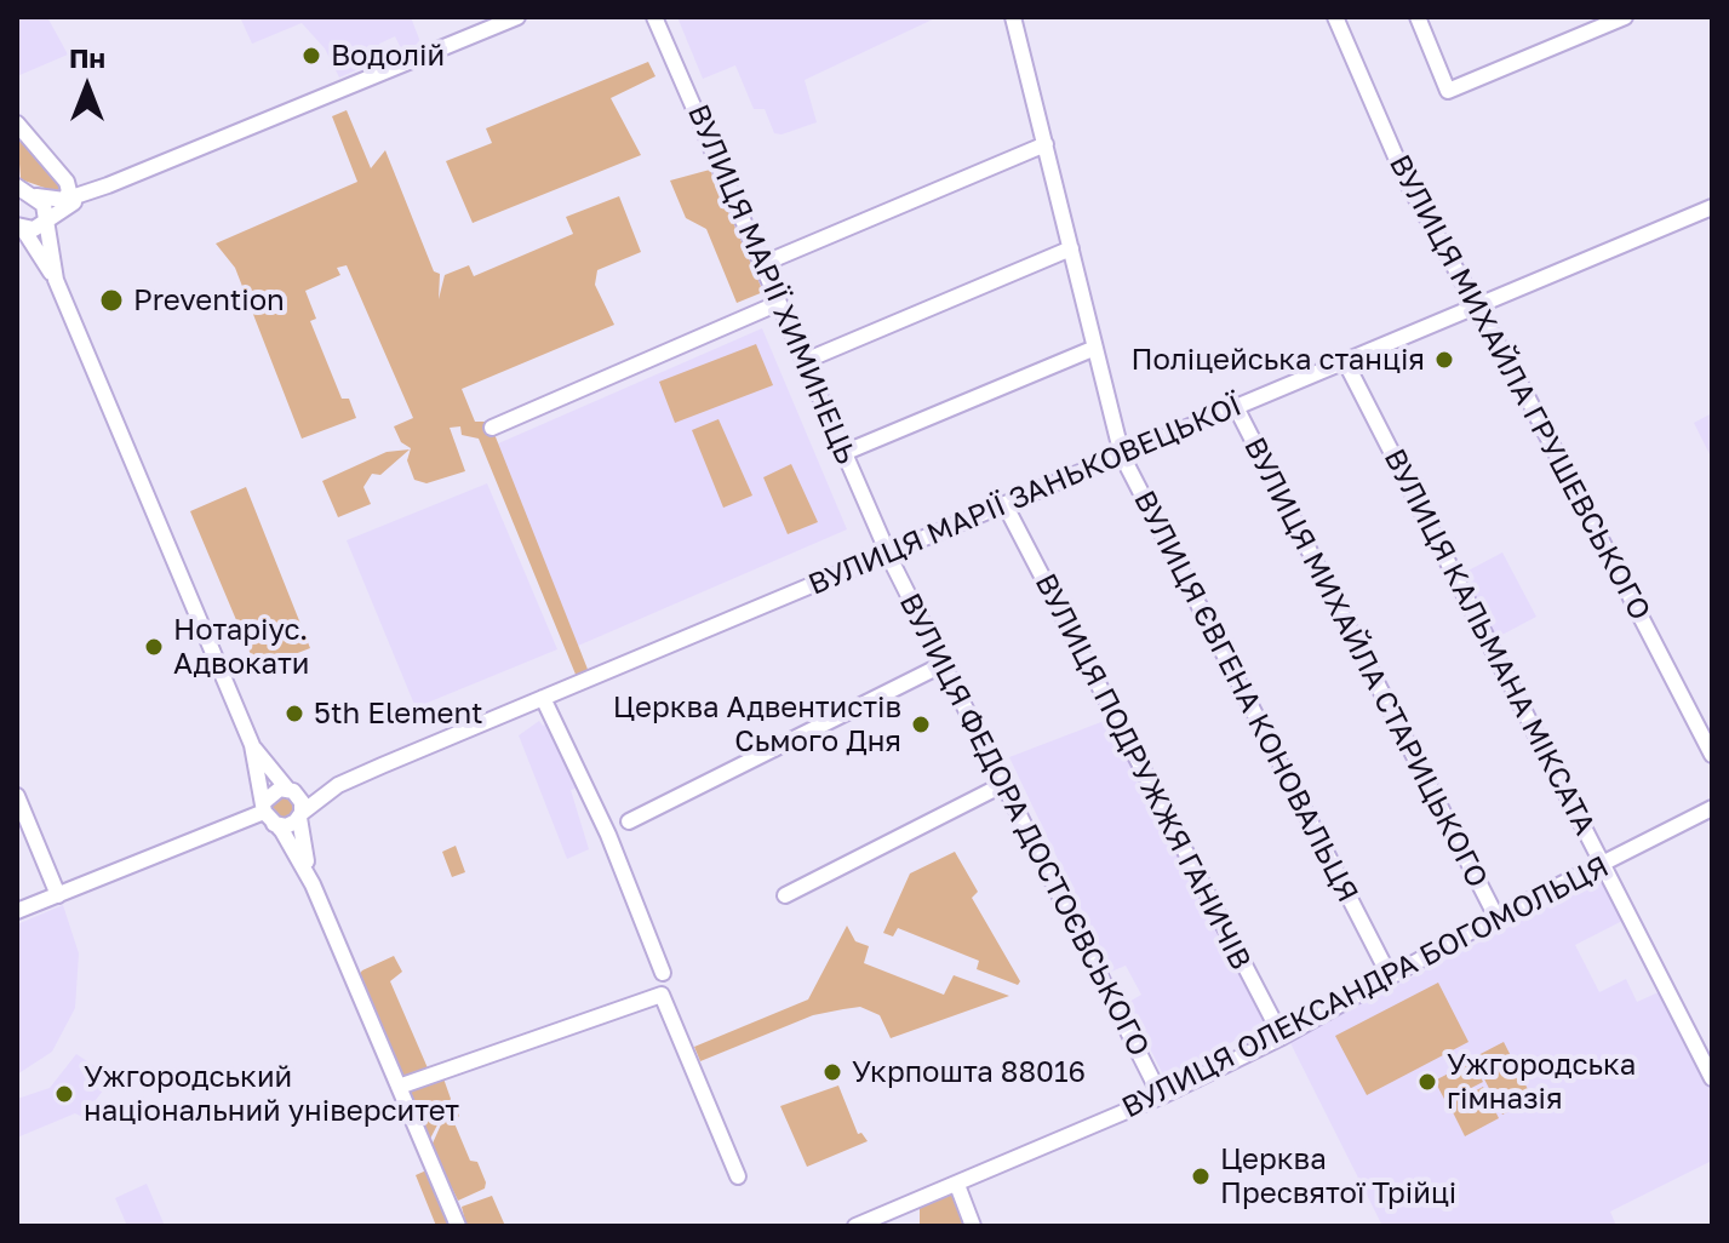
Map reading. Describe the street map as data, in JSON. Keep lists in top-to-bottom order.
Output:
{
  "streets": {
    "street": [
      "ВУЛИЦЯ МАРІЇ ХИМИНЕЦЬ",
      "ВУЛИЦЯ МИХАЙЛА ГРУШЕВСЬКОГО",
      "ВУЛИЦЯ МАРІЇ ЗАНЬКОВЕЦЬКОЇ",
      "ВУЛИЦЯ КАЛЬМАНА МІКСАТА",
      "ВУЛИЦЯ МИХАЙЛА СТАРИЦЬКОГО",
      "ВУЛИЦЯ ЄВГЕНА КОНОВАЛЬЦЯ",
      "ВУЛИЦЯ ПОДРУЖЖЯ ГАНИЧІВ",
      "ВУЛИЦЯ ФЕДОРА ДОСТОЄВСЬКОГО",
      "ВУЛИЦЯ ОЛЕКСАНДРА БОГОМОЛЬЦЯ"
    ]
  },
  "crossings": [
    ["ВУЛИЦЯ МАРІЇ ХИМИНЕЦЬ", "ВУЛИЦЯ МАРІЇ ЗАНЬКОВЕЦЬКОЇ"],
    ["ВУЛИЦЯ МАРІЇ ХИМИНЕЦЬ", "ВУЛИЦЯ ФЕДОРА ДОСТОЄВСЬКОГО"],
    ["ВУЛИЦЯ МИХАЙЛА ГРУШЕВСЬКОГО", "ВУЛИЦЯ МАРІЇ ЗАНЬКОВЕЦЬКОЇ"],
    ["ВУЛИЦЯ МАРІЇ ЗАНЬКОВЕЦЬКОЇ", "ВУЛИЦЯ КАЛЬМАНА МІКСАТА"],
    ["ВУЛИЦЯ МАРІЇ ЗАНЬКОВЕЦЬКОЇ", "ВУЛИЦЯ МИХАЙЛА СТАРИЦЬКОГО"],
    ["ВУЛИЦЯ МАРІЇ ЗАНЬКОВЕЦЬКОЇ", "ВУЛИЦЯ ЄВГЕНА КОНОВАЛЬЦЯ"],
    ["ВУЛИЦЯ МАРІЇ ЗАНЬКОВЕЦЬКОЇ", "ВУЛИЦЯ ПОДРУЖЖЯ ГАНИЧІВ"],
    ["ВУЛИЦЯ МАРІЇ ЗАНЬКОВЕЦЬКОЇ", "ВУЛИЦЯ ФЕДОРА ДОСТОЄВСЬКОГО"],
    ["ВУЛИЦЯ КАЛЬМАНА МІКСАТА", "ВУЛИЦЯ ОЛЕКСАНДРА БОГОМОЛЬЦЯ"],
    ["ВУЛИЦЯ МИХАЙЛА СТАРИЦЬКОГО", "ВУЛИЦЯ ОЛЕКСАНДРА БОГОМОЛЬЦЯ"],
    ["ВУЛИЦЯ ЄВГЕНА КОНОВАЛЬЦЯ", "ВУЛИЦЯ ОЛЕКСАНДРА БОГОМОЛЬЦЯ"],
    ["ВУЛИЦЯ ПОДРУЖЖЯ ГАНИЧІВ", "ВУЛИЦЯ ОЛЕКСАНДРА БОГОМОЛЬЦЯ"],
    ["ВУЛИЦЯ ФЕДОРА ДОСТОЄВСЬКОГО", "ВУЛИЦЯ ОЛЕКСАНДРА БОГОМОЛЬЦЯ"]
  ],
  "places": [
    "Водолій",
    "Prevention",
    "Поліцейська станція",
    "Нотаріус. Адвокати",
    "5th Element",
    "Церква Адвентистів Сьмого Дня",
    "Укрпошта 88016",
    "Ужгородська гімназія",
    "Ужгородський національний університет",
    "Церква Пресвятої Трійці"
  ],
  "north": "top"
}
